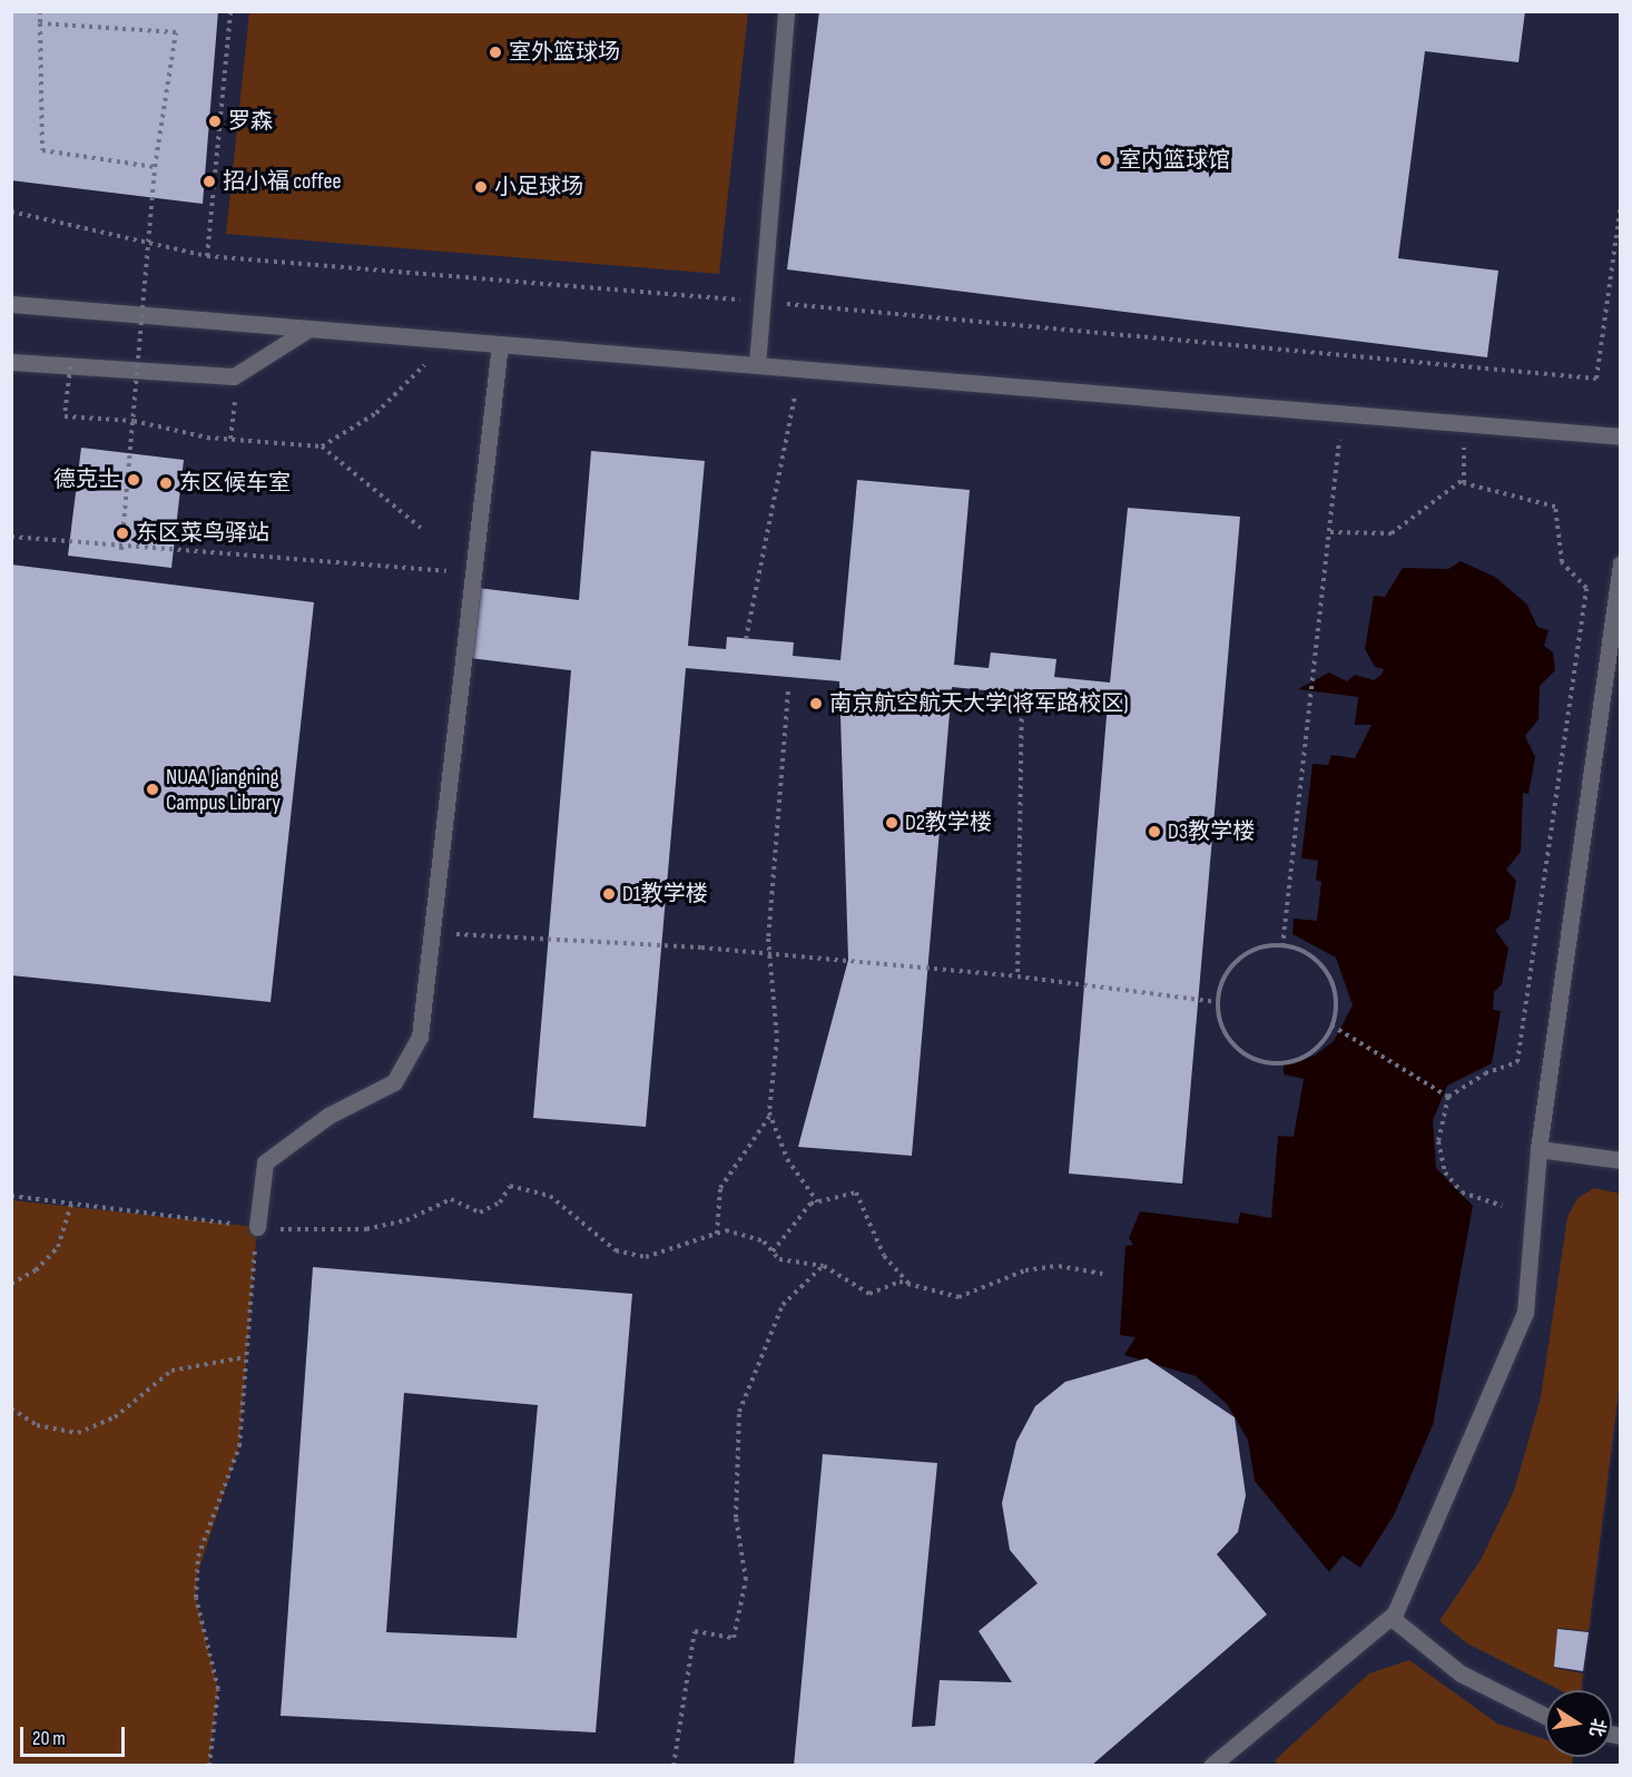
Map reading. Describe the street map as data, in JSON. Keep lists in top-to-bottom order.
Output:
{
  "places": [
    "室外篮球场",
    "罗森",
    "室内篮球馆",
    "招小福 coffee",
    "小足球场",
    "德克士",
    "东区候车室",
    "东区菜鸟驿站",
    "南京航空航天大学(将军路校区)",
    "NUAA Jiangning Campus Library",
    "D2教学楼",
    "D3教学楼",
    "D1教学楼"
  ],
  "scale_bar": "20 m",
  "north": "right"
}
